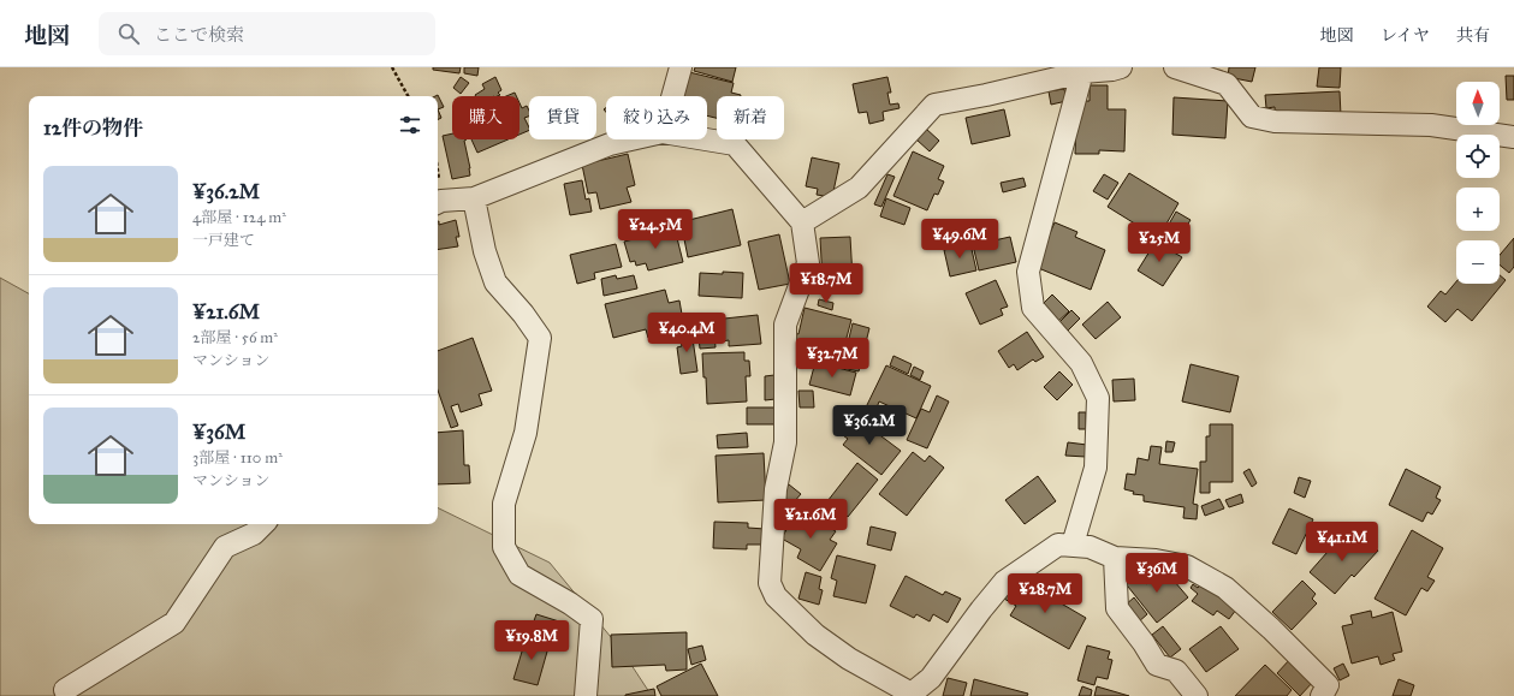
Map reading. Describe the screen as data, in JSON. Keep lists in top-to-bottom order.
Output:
{
  "north": "top",
  "page": {
    "header": "地図",
    "search": "ここで検索",
    "nav": ["地図", "レイヤ", "共有"],
    "map_buttons": ["+", "−"],
    "chip": [
      "購入",
      "賃貸",
      "絞り込み",
      "新着"
    ],
    "heading": "12件の物件",
    "list": [
      {
        "name": "¥36.2M",
        "note": "4部屋 · 124 m² · 一戸建て"
      },
      {
        "name": "¥21.6M",
        "note": "2部屋 · 56 m² · マンション"
      },
      {
        "name": "¥36M",
        "note": "3部屋 · 110 m² · マンション"
      }
    ],
    "price": [
      "¥24.5M",
      "¥49.6M",
      "¥25M",
      "¥18.7M",
      "¥40.4M",
      "¥32.7M",
      "¥36.2M",
      "¥21.6M",
      "¥41.1M",
      "¥36M",
      "¥28.7M",
      "¥19.8M"
    ]
  }
}
